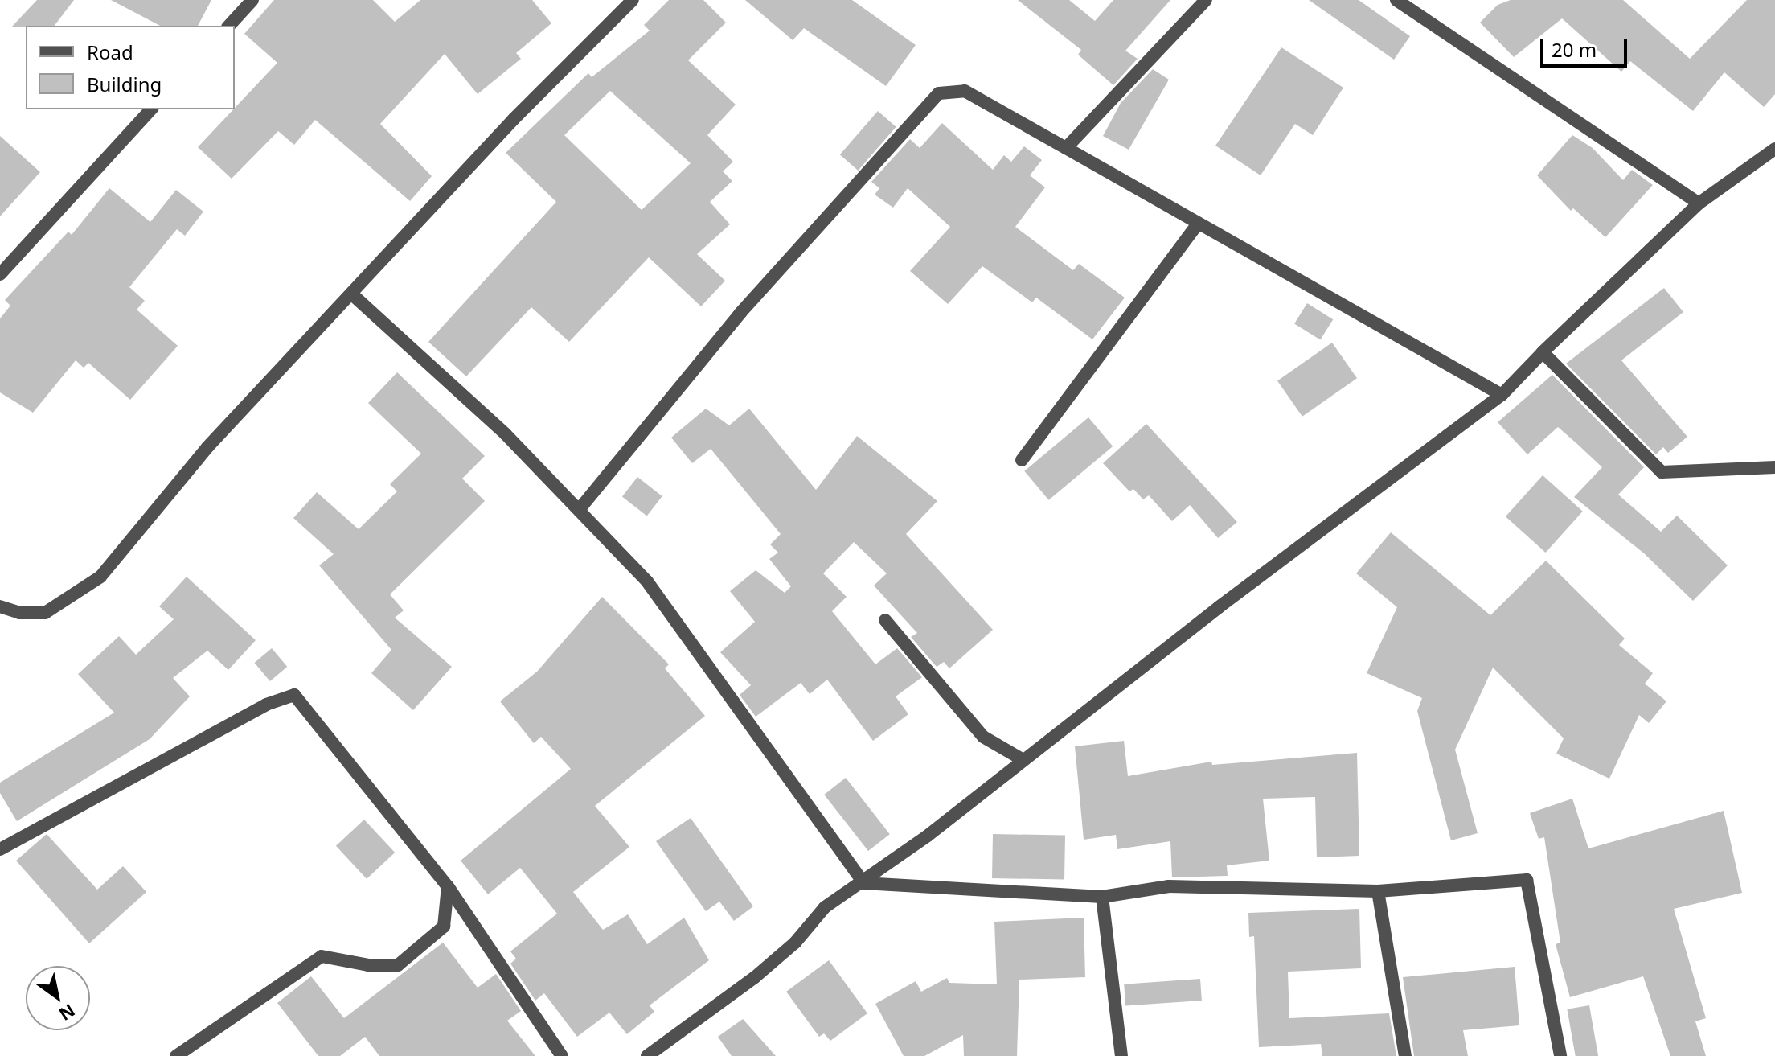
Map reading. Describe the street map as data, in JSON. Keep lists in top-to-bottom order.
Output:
{
  "legend": ["Road", "Building"],
  "scale_bar": "20 m",
  "north": "bottom right"
}
